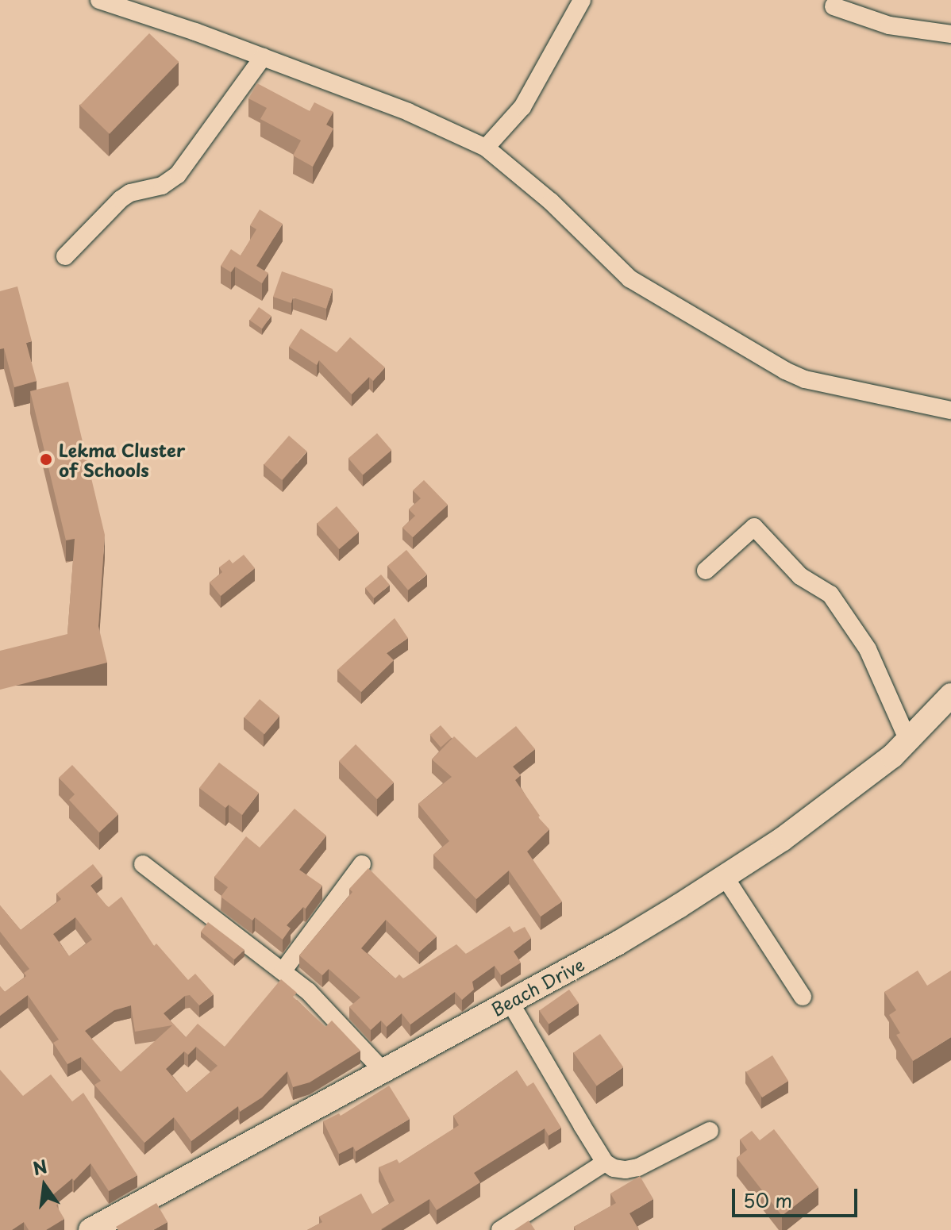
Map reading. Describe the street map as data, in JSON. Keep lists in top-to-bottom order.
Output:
{
  "streets": {
    "street": ["Beach Drive"]
  },
  "places": ["Lekma Cluster of Schools"],
  "scale_bar": "50 m",
  "north": "top"
}
